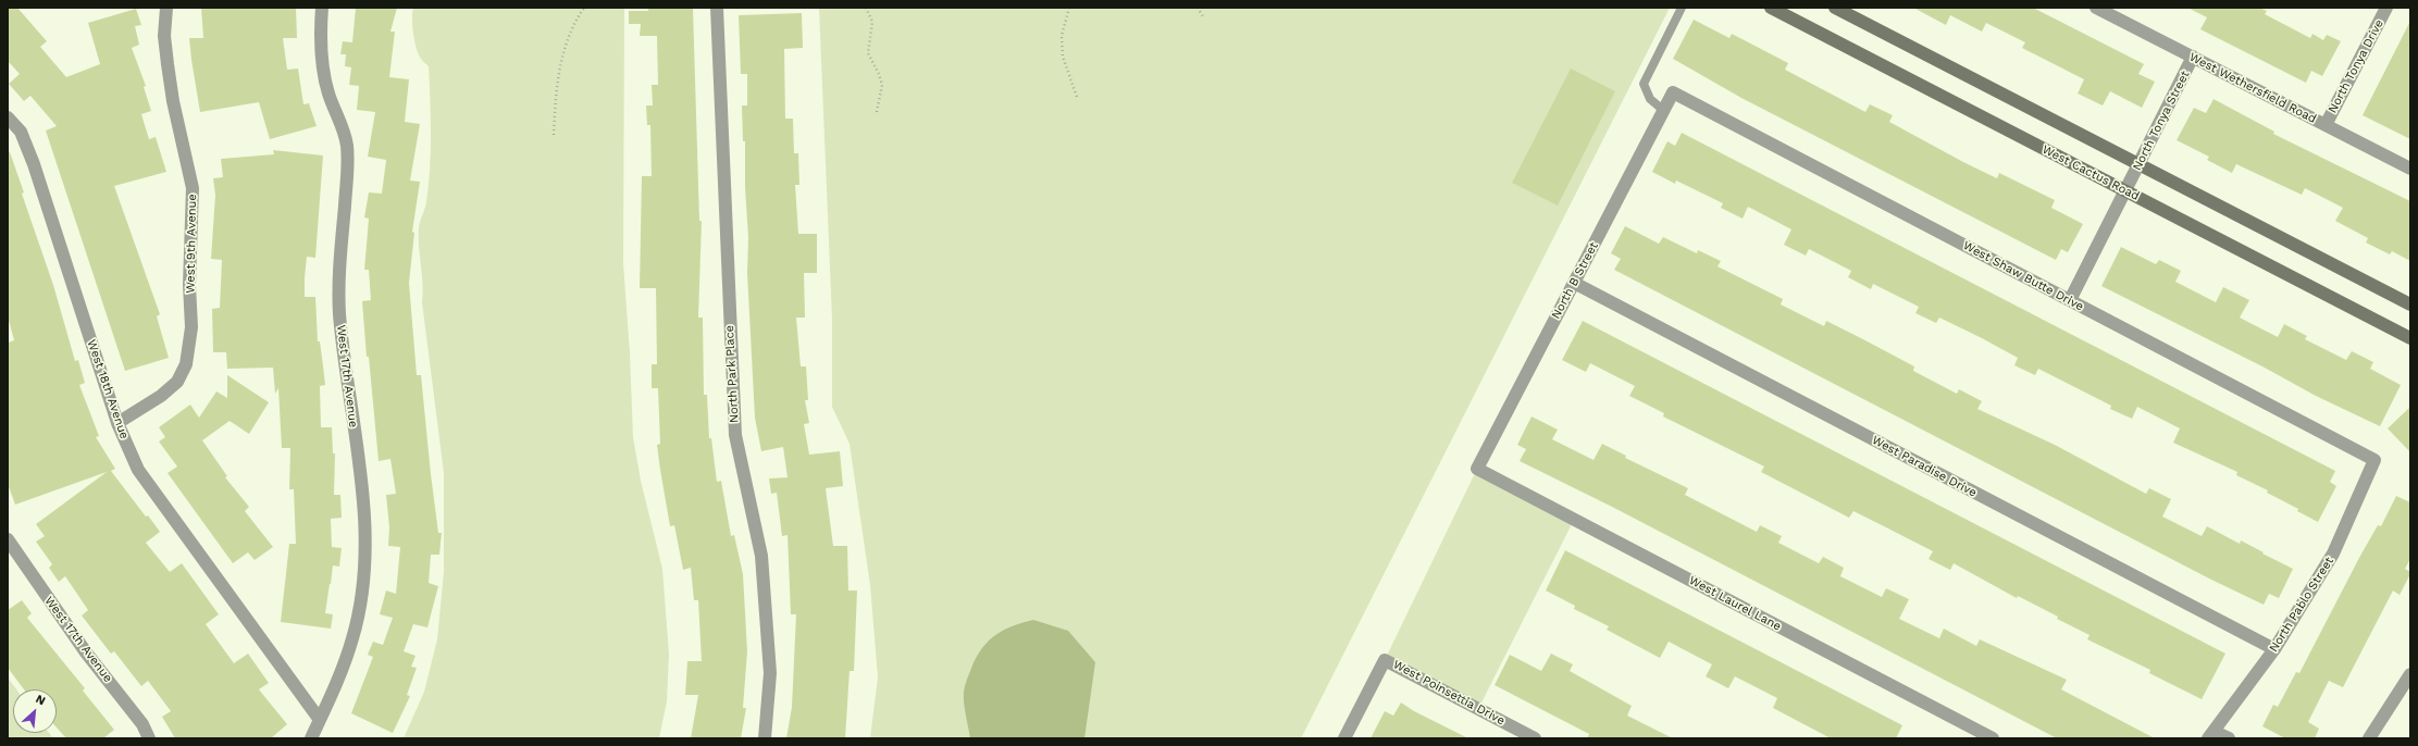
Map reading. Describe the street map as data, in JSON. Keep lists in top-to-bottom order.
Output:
{
  "streets": {
    "street": [
      "North Tonya Drive",
      "West Wethersfield Road",
      "North Tonya Street",
      "West Cactus Road",
      "West 9th Avenue",
      "West Shaw Butte Drive",
      "North B Street",
      "North Park Place",
      "West 17th Avenue",
      "West 18th Avenue",
      "West Paradise Drive",
      "West Laurel Lane",
      "North Pablo Street",
      "West Poinsettia Drive"
    ]
  },
  "crossings": [
    ["North Tonya Drive", "West Wethersfield Road"],
    ["West Wethersfield Road", "North Tonya Street"],
    ["North Tonya Street", "West Cactus Road"],
    ["North Tonya Street", "West Shaw Butte Drive"],
    ["West 9th Avenue", "West 18th Avenue"],
    ["West Shaw Butte Drive", "North B Street"],
    ["West Shaw Butte Drive", "North Pablo Street"],
    ["North B Street", "West Paradise Drive"],
    ["North B Street", "West Laurel Lane"],
    ["West 17th Avenue", "West 18th Avenue"],
    ["West Paradise Drive", "North Pablo Street"]
  ],
  "north": "top right"
}
